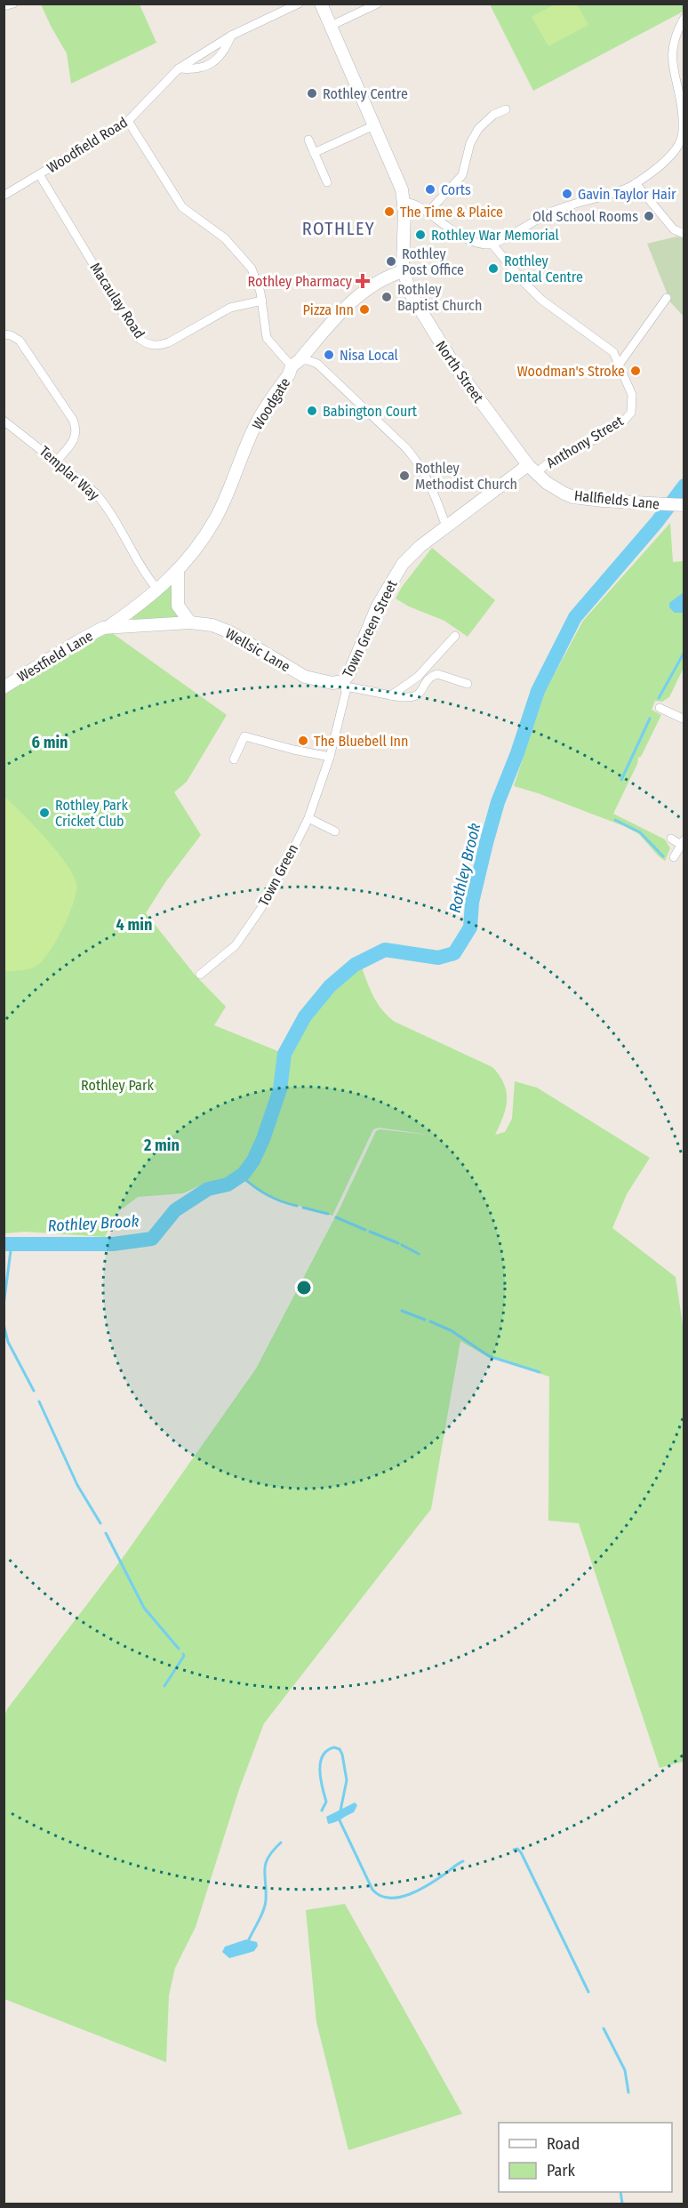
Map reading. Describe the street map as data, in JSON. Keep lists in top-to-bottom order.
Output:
{
  "streets": {
    "street": [
      "Woodfield Road",
      "Macaulay Road",
      "North Street",
      "Woodgate",
      "Anthony Street",
      "Templar Way",
      "Hallfields Lane",
      "Town Green Street",
      "Wellsic Lane",
      "Westfield Lane",
      "Town Green"
    ]
  },
  "crossings": [
    ["Woodfield Road", "Macaulay Road"],
    ["North Street", "Woodgate"],
    ["North Street", "Anthony Street"],
    ["North Street", "Hallfields Lane"],
    ["North Street", "Town Green Street"],
    ["Woodgate", "Templar Way"],
    ["Woodgate", "Wellsic Lane"],
    ["Woodgate", "Westfield Lane"],
    ["Anthony Street", "Hallfields Lane"],
    ["Anthony Street", "Town Green Street"],
    ["Hallfields Lane", "Town Green Street"],
    ["Town Green Street", "Wellsic Lane"],
    ["Town Green Street", "Town Green"],
    ["Wellsic Lane", "Westfield Lane"]
  ],
  "districts": ["ROTHLEY"],
  "water": ["Rothley Brook"],
  "parks": ["Rothley Park"],
  "places": {
    "other": [
      "Rothley Centre",
      "Corts",
      "Gavin Taylor Hair",
      "The Time & Plaice",
      "Old School Rooms",
      "Rothley War Memorial",
      "Rothley Post Office",
      "Rothley Dental Centre",
      "Rothley Baptist Church",
      "Pizza Inn",
      "Nisa Local",
      "Woodman's Stroke",
      "Babington Court",
      "Rothley Methodist Church",
      "The Bluebell Inn",
      "Rothley Park Cricket Club"
    ],
    "health": ["Rothley Pharmacy"]
  },
  "legend": ["Road", "Park"],
  "rings": ["6 min", "4 min", "2 min"]
}
